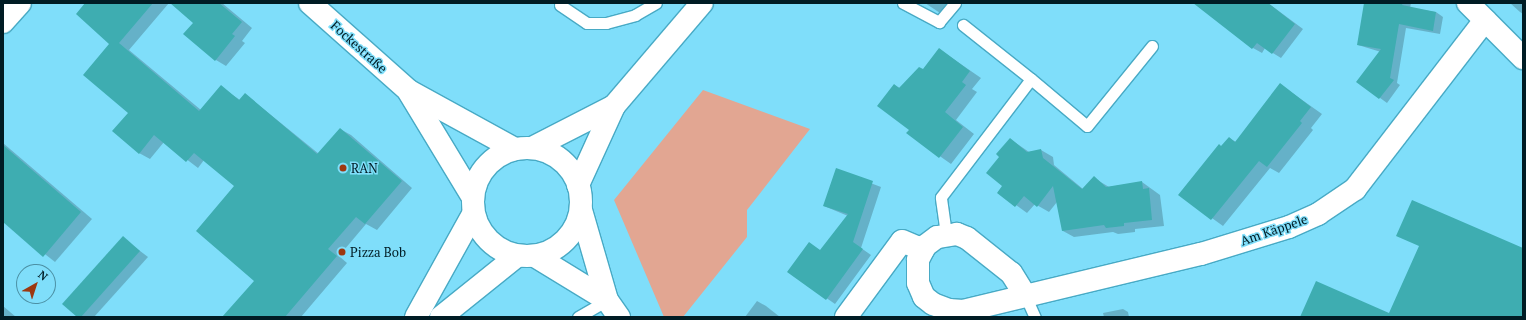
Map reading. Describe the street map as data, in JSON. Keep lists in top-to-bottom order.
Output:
{
  "streets": {
    "street": ["Fockestraße", "Am Käppele"]
  },
  "places": ["RAN", "Pizza Bob"],
  "north": "top right"
}
